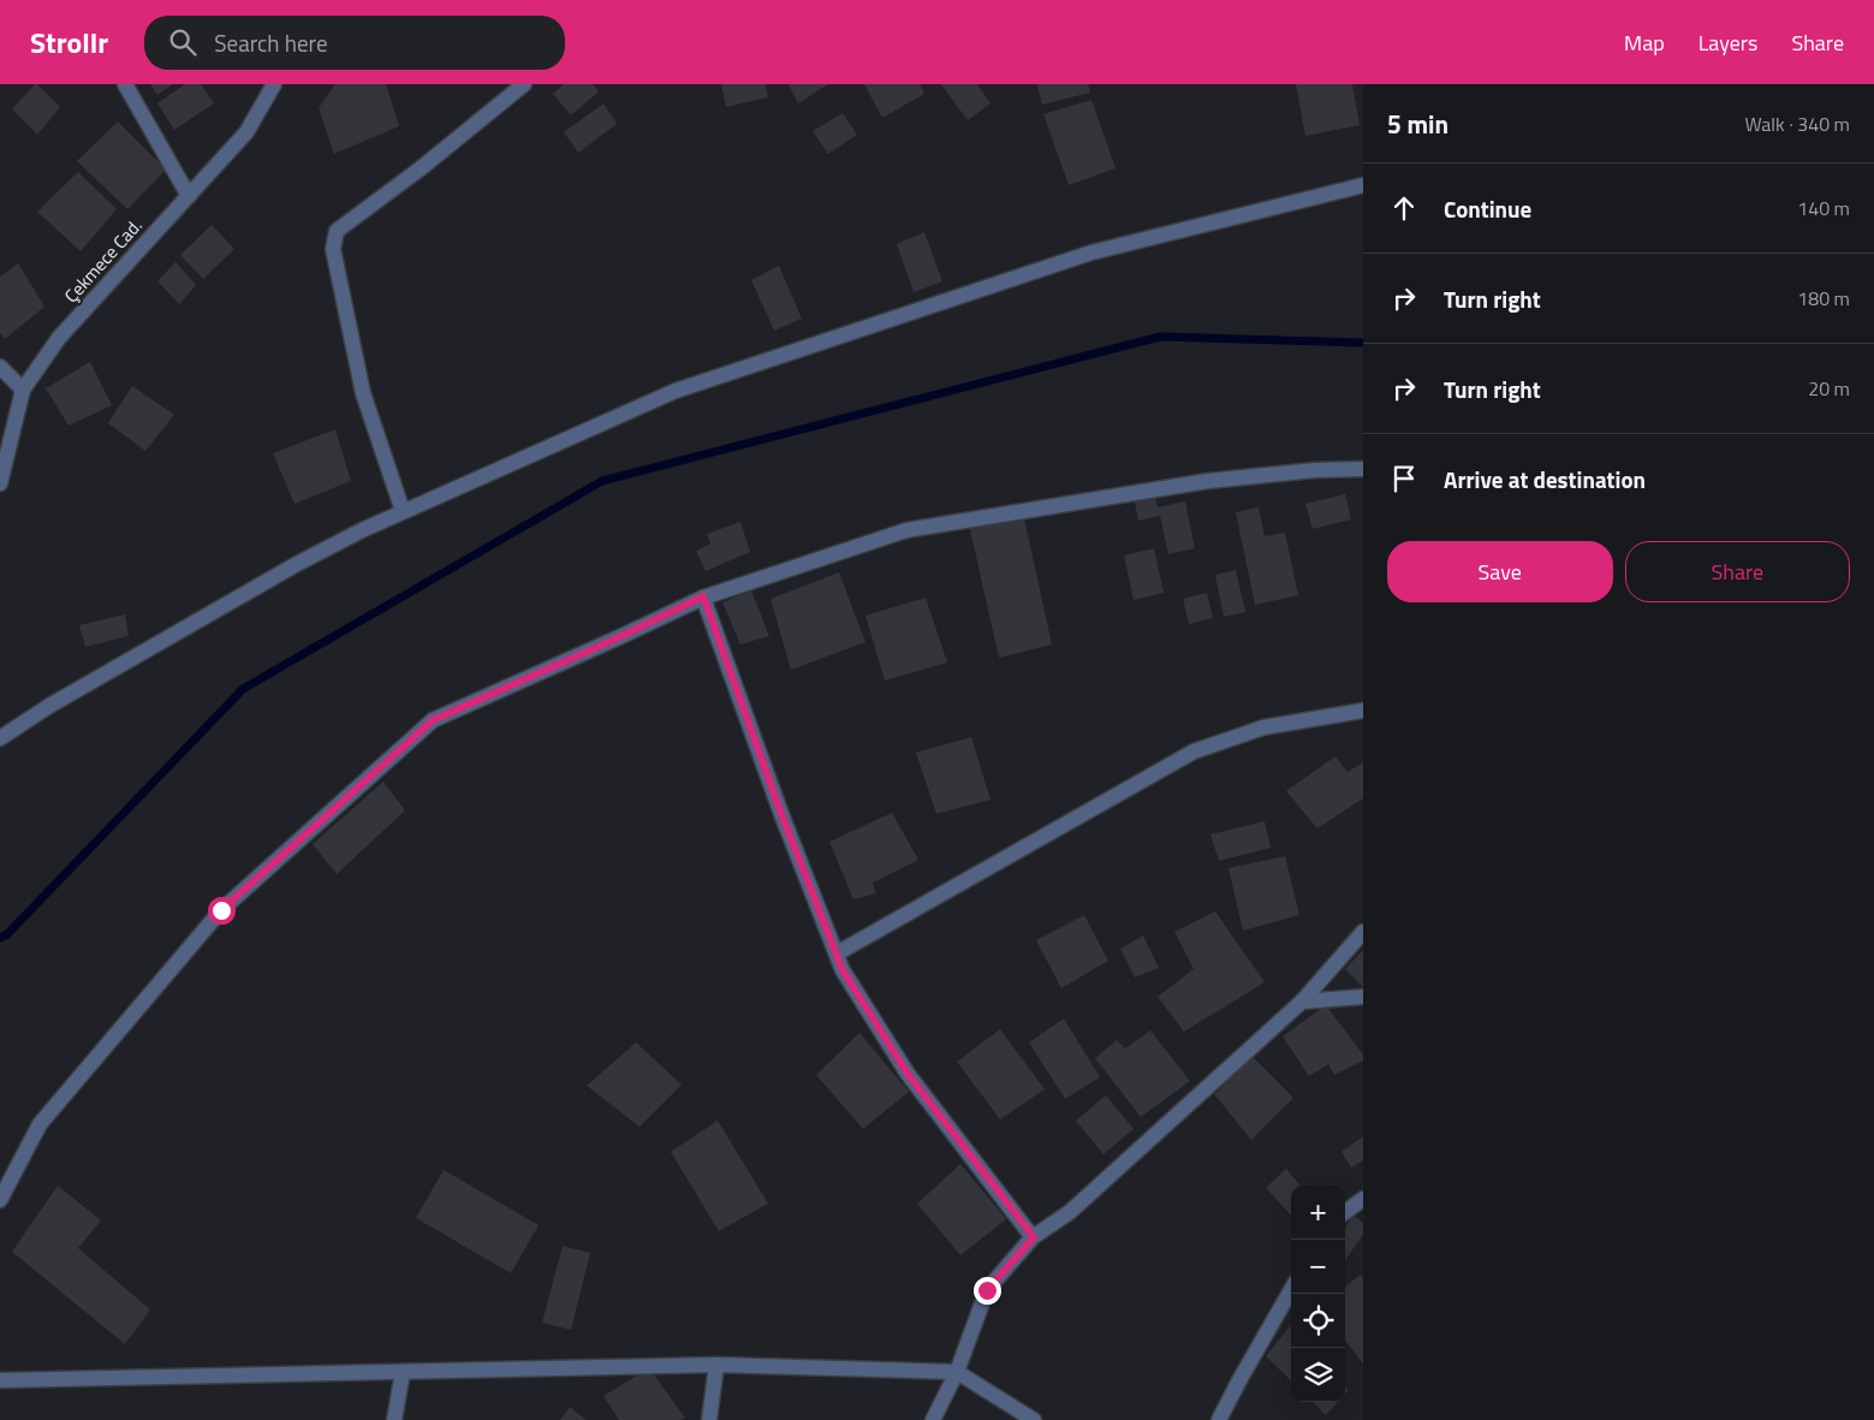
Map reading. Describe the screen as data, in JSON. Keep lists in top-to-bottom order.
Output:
{
  "streets": {
    "street": ["Çekmece Cad."]
  },
  "page": {
    "header": "Strollr",
    "search": "Search here",
    "nav": ["Map", "Layers", "Share"],
    "heading": ["5 min", "Walk · 340 m"],
    "list": [
      ["Continue", "140 m"],
      ["Turn right", "180 m"],
      ["Turn right", "20 m"],
      "Arrive at destination"
    ],
    "buttons": ["Save", "Share"],
    "map_buttons": ["+", "−"]
  }
}
